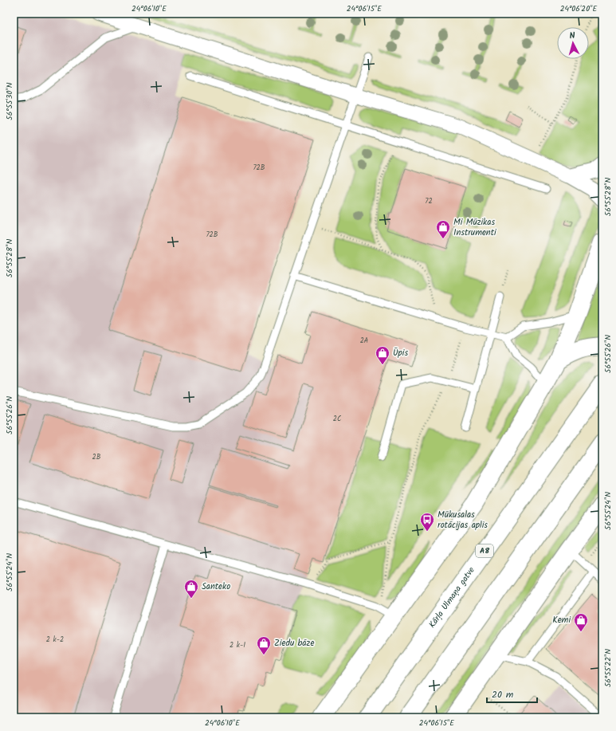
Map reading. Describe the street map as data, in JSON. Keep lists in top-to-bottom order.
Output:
{
  "streets": {
    "highway": ["A8", "Kārļa Ulmaņa gatve"]
  },
  "places": {
    "shop": [
      "Mi Mūzikas Instrumenti",
      "Ūpis",
      "Santeko",
      "Kemi",
      "Ziedu bāze"
    ],
    "bus stop": ["Mūkusalas rotācijas aplis"]
  },
  "house_numbers": [
    "72B",
    "72",
    "72B",
    "2A",
    "2C",
    "2B",
    "2 k-2",
    "2 k-1"
  ],
  "scale_bar": "20 m",
  "north": "top",
  "coordinates": [
    "24°06'10\"E",
    "24°06'15\"E",
    "24°06'20\"E",
    "56°55'30\"N",
    "56°55'28\"N",
    "56°55'26\"N",
    "56°55'24\"N",
    "56°55'22\"N"
  ]
}
